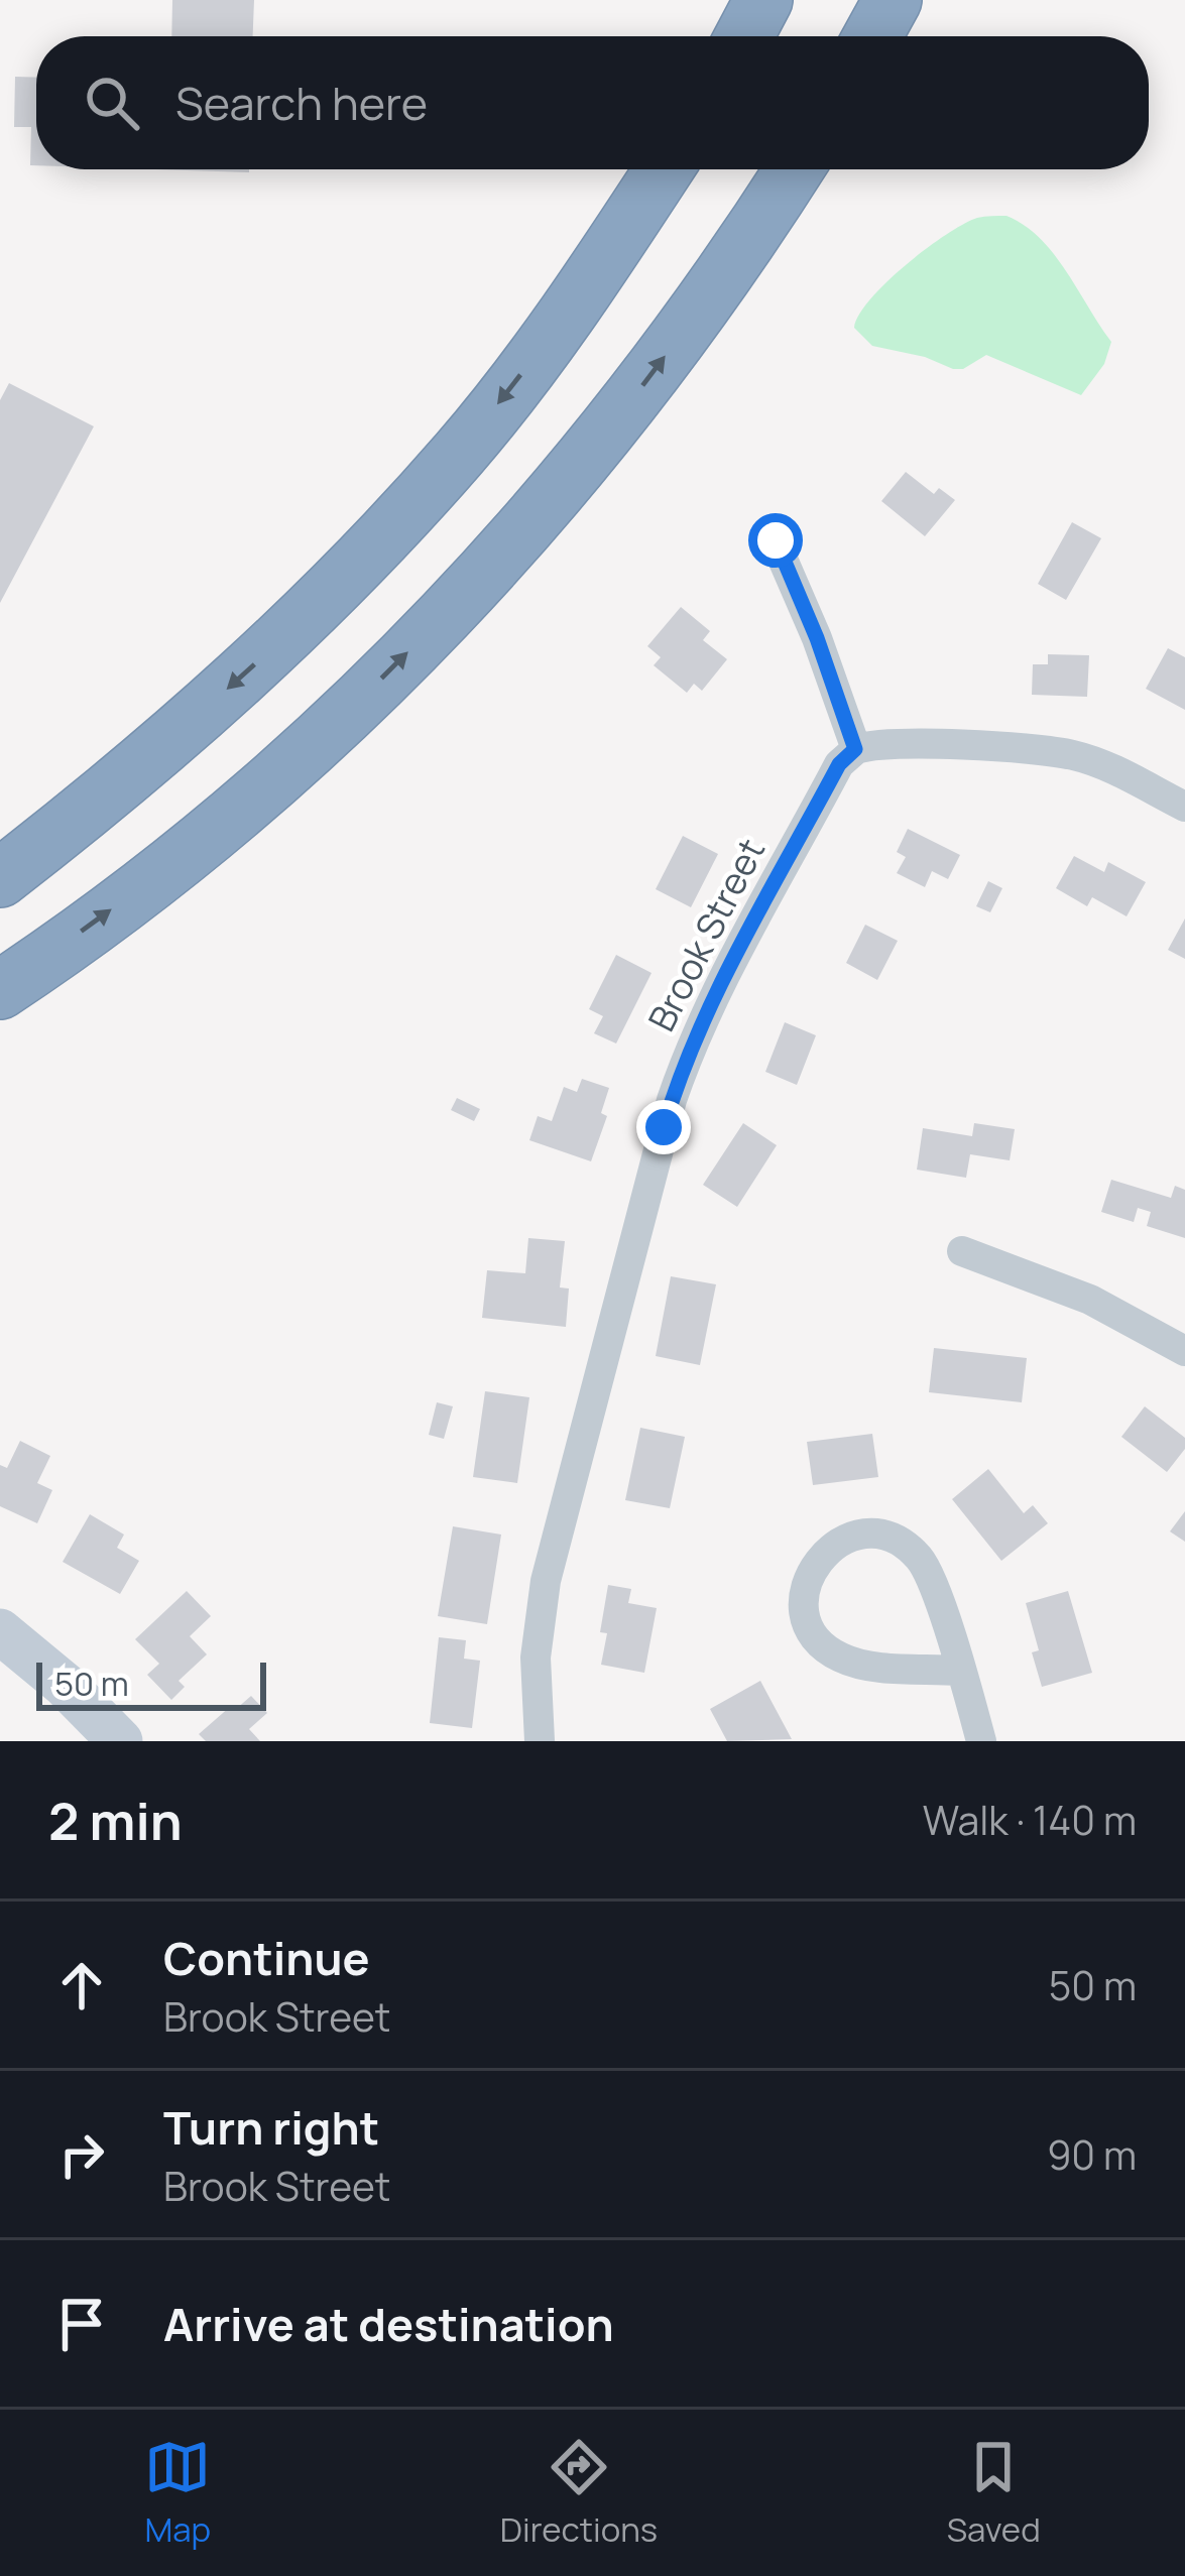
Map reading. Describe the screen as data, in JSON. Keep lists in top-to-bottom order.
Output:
{
  "streets": {
    "street": ["Brook Street"]
  },
  "scale_bar": "50 m",
  "page": {
    "search": "Search here",
    "scale": "50 m",
    "heading": ["2 min", "Walk · 140 m"],
    "list": [
      ["Continue", "Brook Street", "50 m"],
      ["Turn right", "Brook Street", "90 m"],
      "Arrive at destination"
    ],
    "nav": ["Map", "Directions", "Saved"]
  }
}
